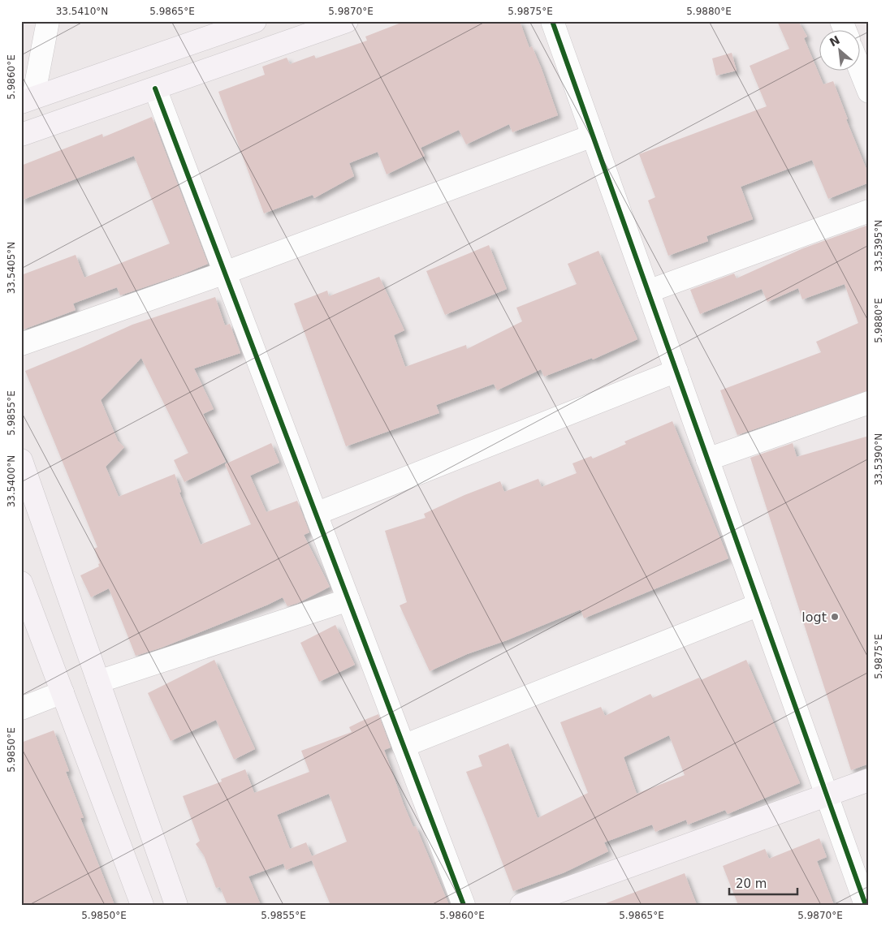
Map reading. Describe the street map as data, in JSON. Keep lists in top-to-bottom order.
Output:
{
  "places": ["logt"],
  "scale_bar": "20 m",
  "north": "top left",
  "coordinates": [
    "33.5410°N",
    "5.9865°E",
    "5.9870°E",
    "5.9875°E",
    "5.9880°E",
    "5.9860°E",
    "33.5395°N",
    "33.5405°N",
    "5.9855°E",
    "33.5390°N",
    "33.5400°N",
    "5.9850°E"
  ]
}
